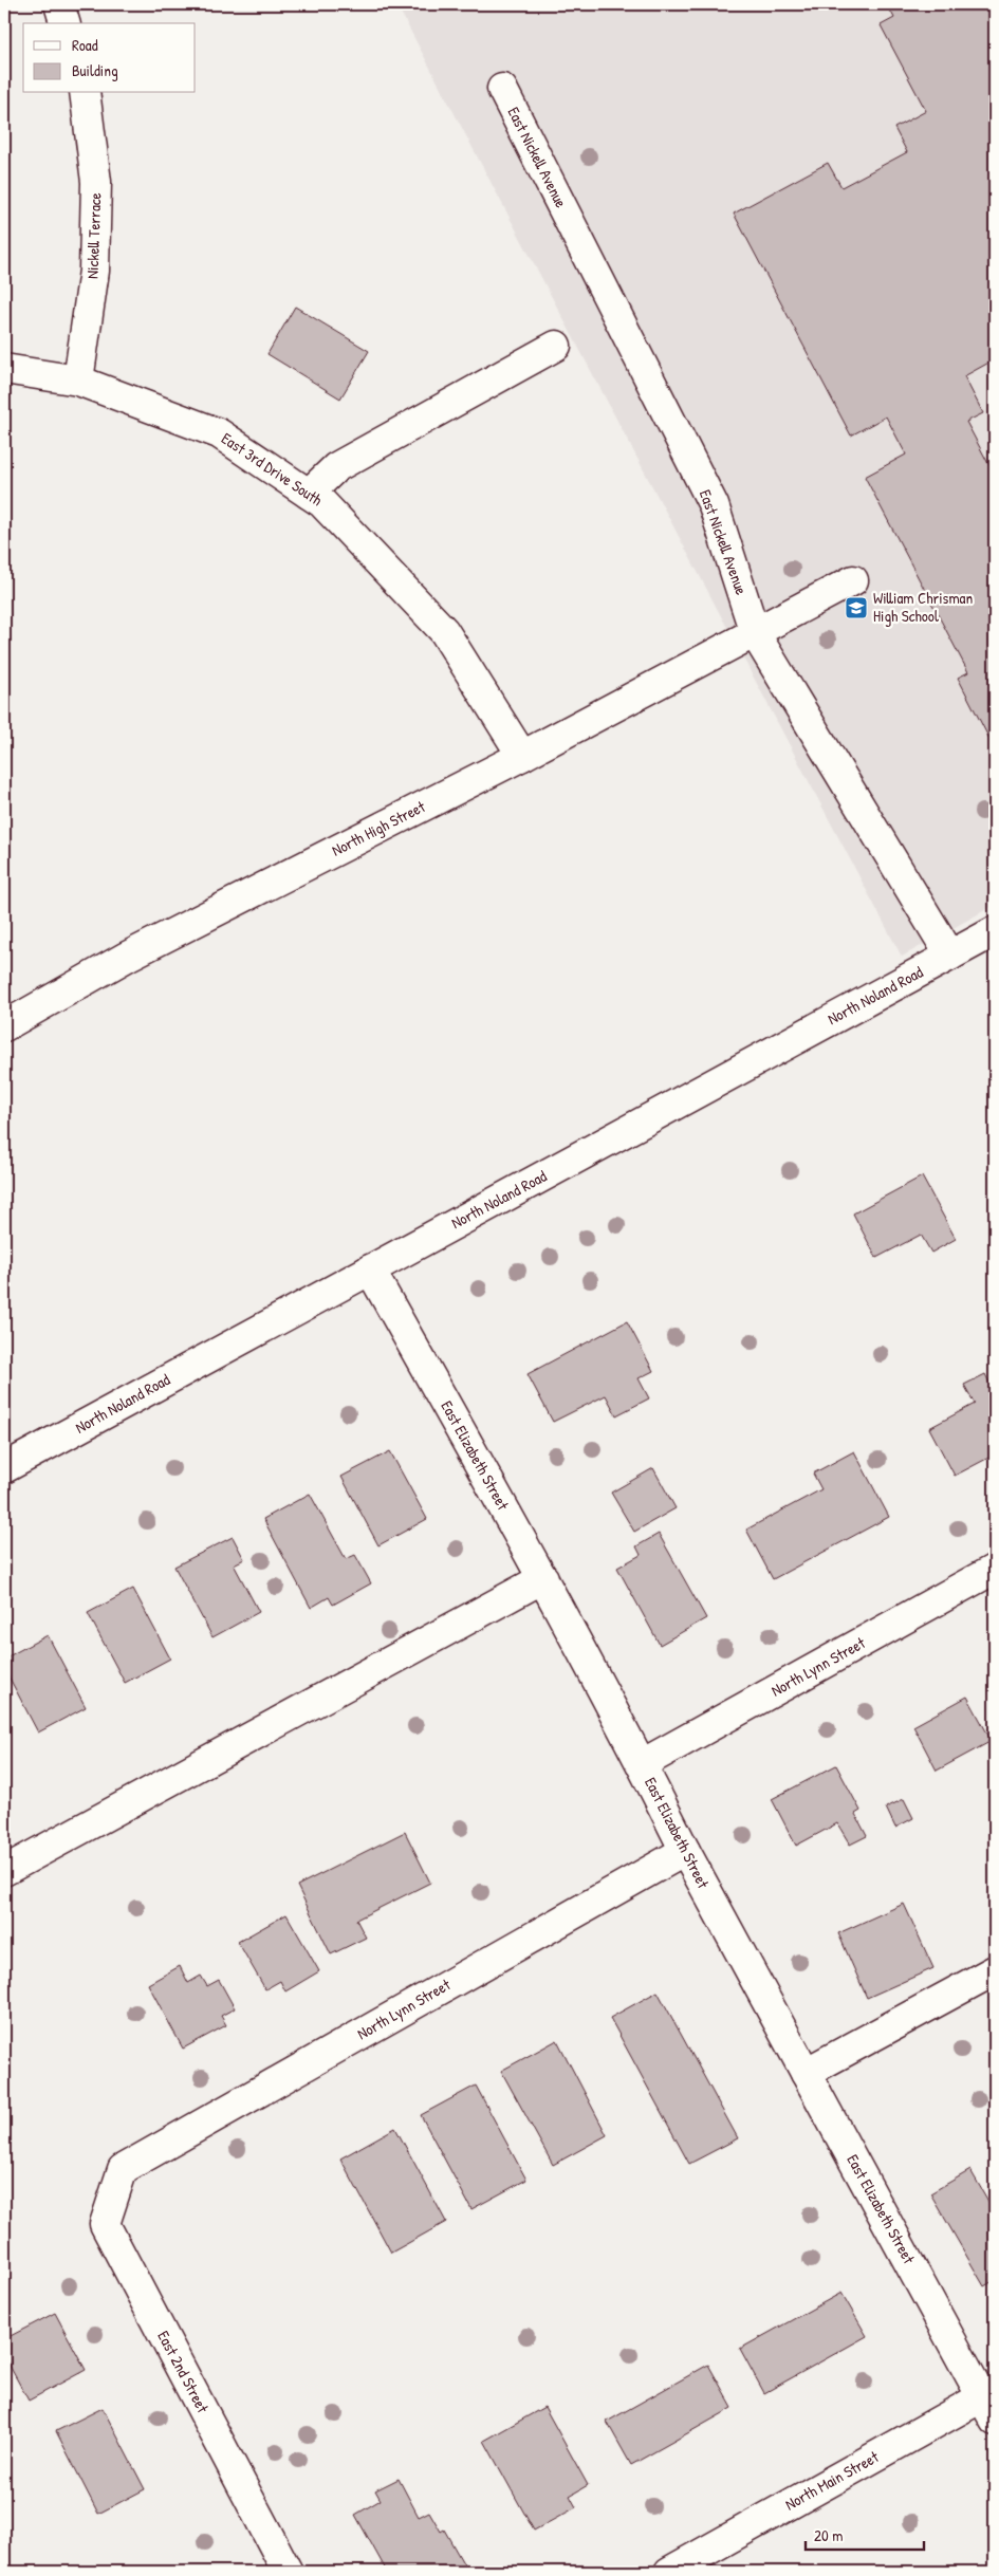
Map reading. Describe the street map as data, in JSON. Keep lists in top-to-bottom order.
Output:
{
  "streets": {
    "street": [
      "East Nickell Avenue",
      "Nickell Terrace",
      "East 3rd Drive South",
      "North High Street",
      "North Noland Road",
      "East Elizabeth Street",
      "North Lynn Street",
      "East 2nd Street",
      "North Main Street"
    ]
  },
  "crossings": [
    ["East Nickell Avenue", "North High Street"],
    ["East Nickell Avenue", "North Noland Road"],
    ["Nickell Terrace", "East 3rd Drive South"],
    ["East 3rd Drive South", "North High Street"],
    ["North Noland Road", "East Elizabeth Street"],
    ["East Elizabeth Street", "North Lynn Street"],
    ["East Elizabeth Street", "North Main Street"],
    ["North Lynn Street", "East 2nd Street"]
  ],
  "places": {
    "school or university": ["William Chrisman High School"]
  },
  "legend": ["Road", "Building"],
  "scale_bar": "20 m"
}
